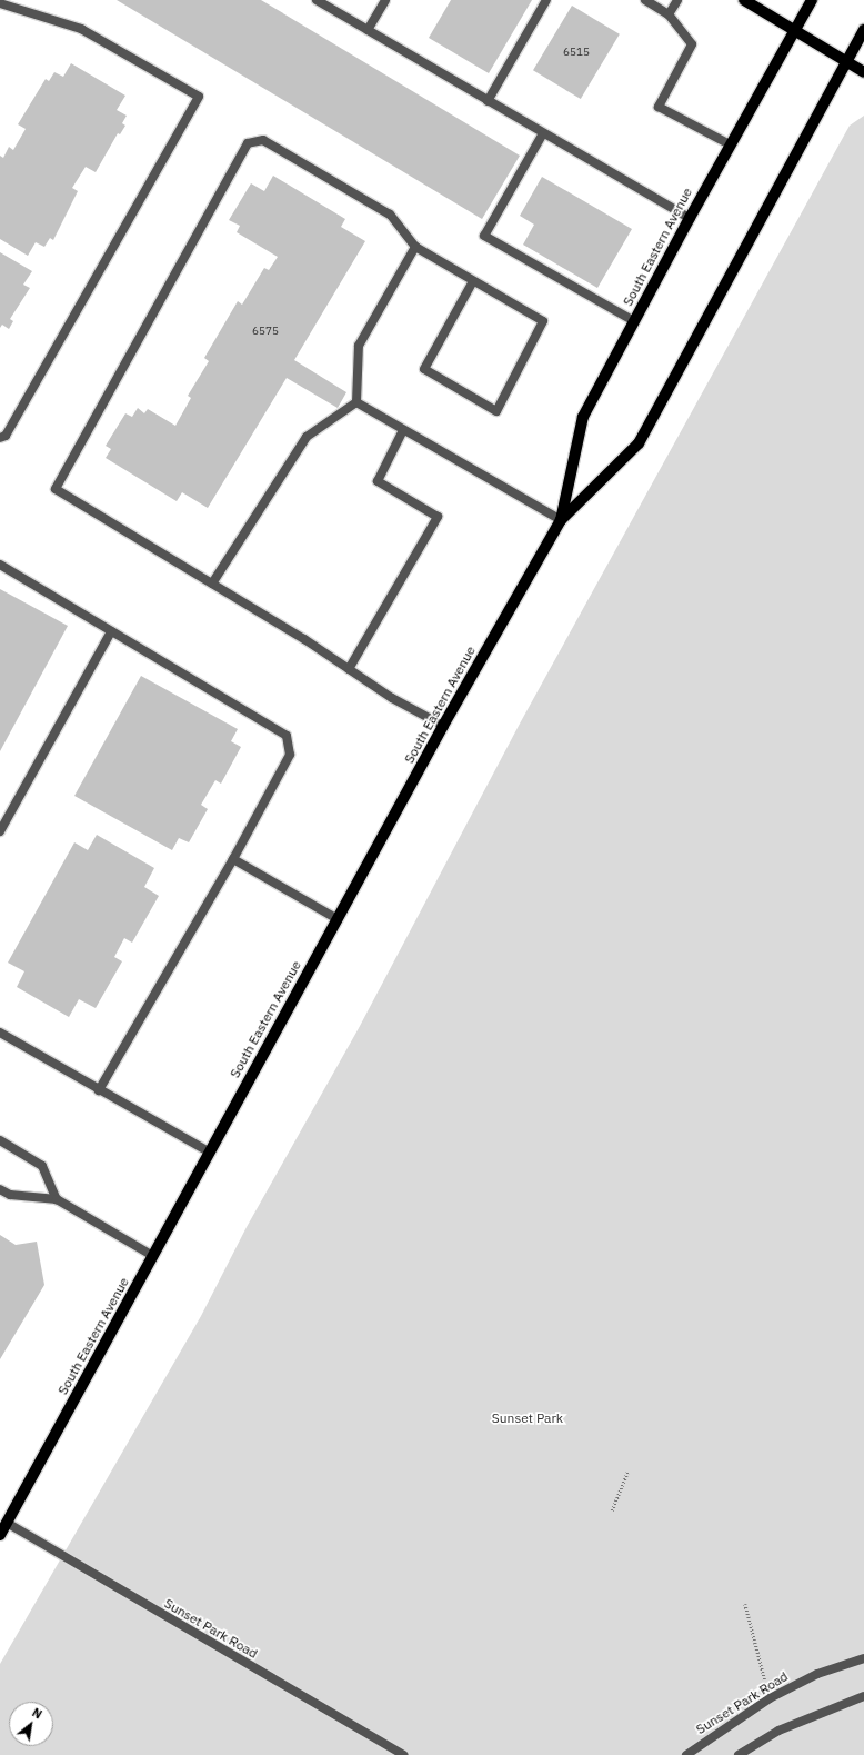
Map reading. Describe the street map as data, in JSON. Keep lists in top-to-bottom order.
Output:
{
  "streets": {
    "main road": ["South Eastern Avenue"],
    "street": ["Sunset Park Road"]
  },
  "crossings": [
    ["South Eastern Avenue", "Sunset Park Road"]
  ],
  "parks": ["Sunset Park"],
  "house_numbers": ["6515", "6575"],
  "north": "top right"
}
